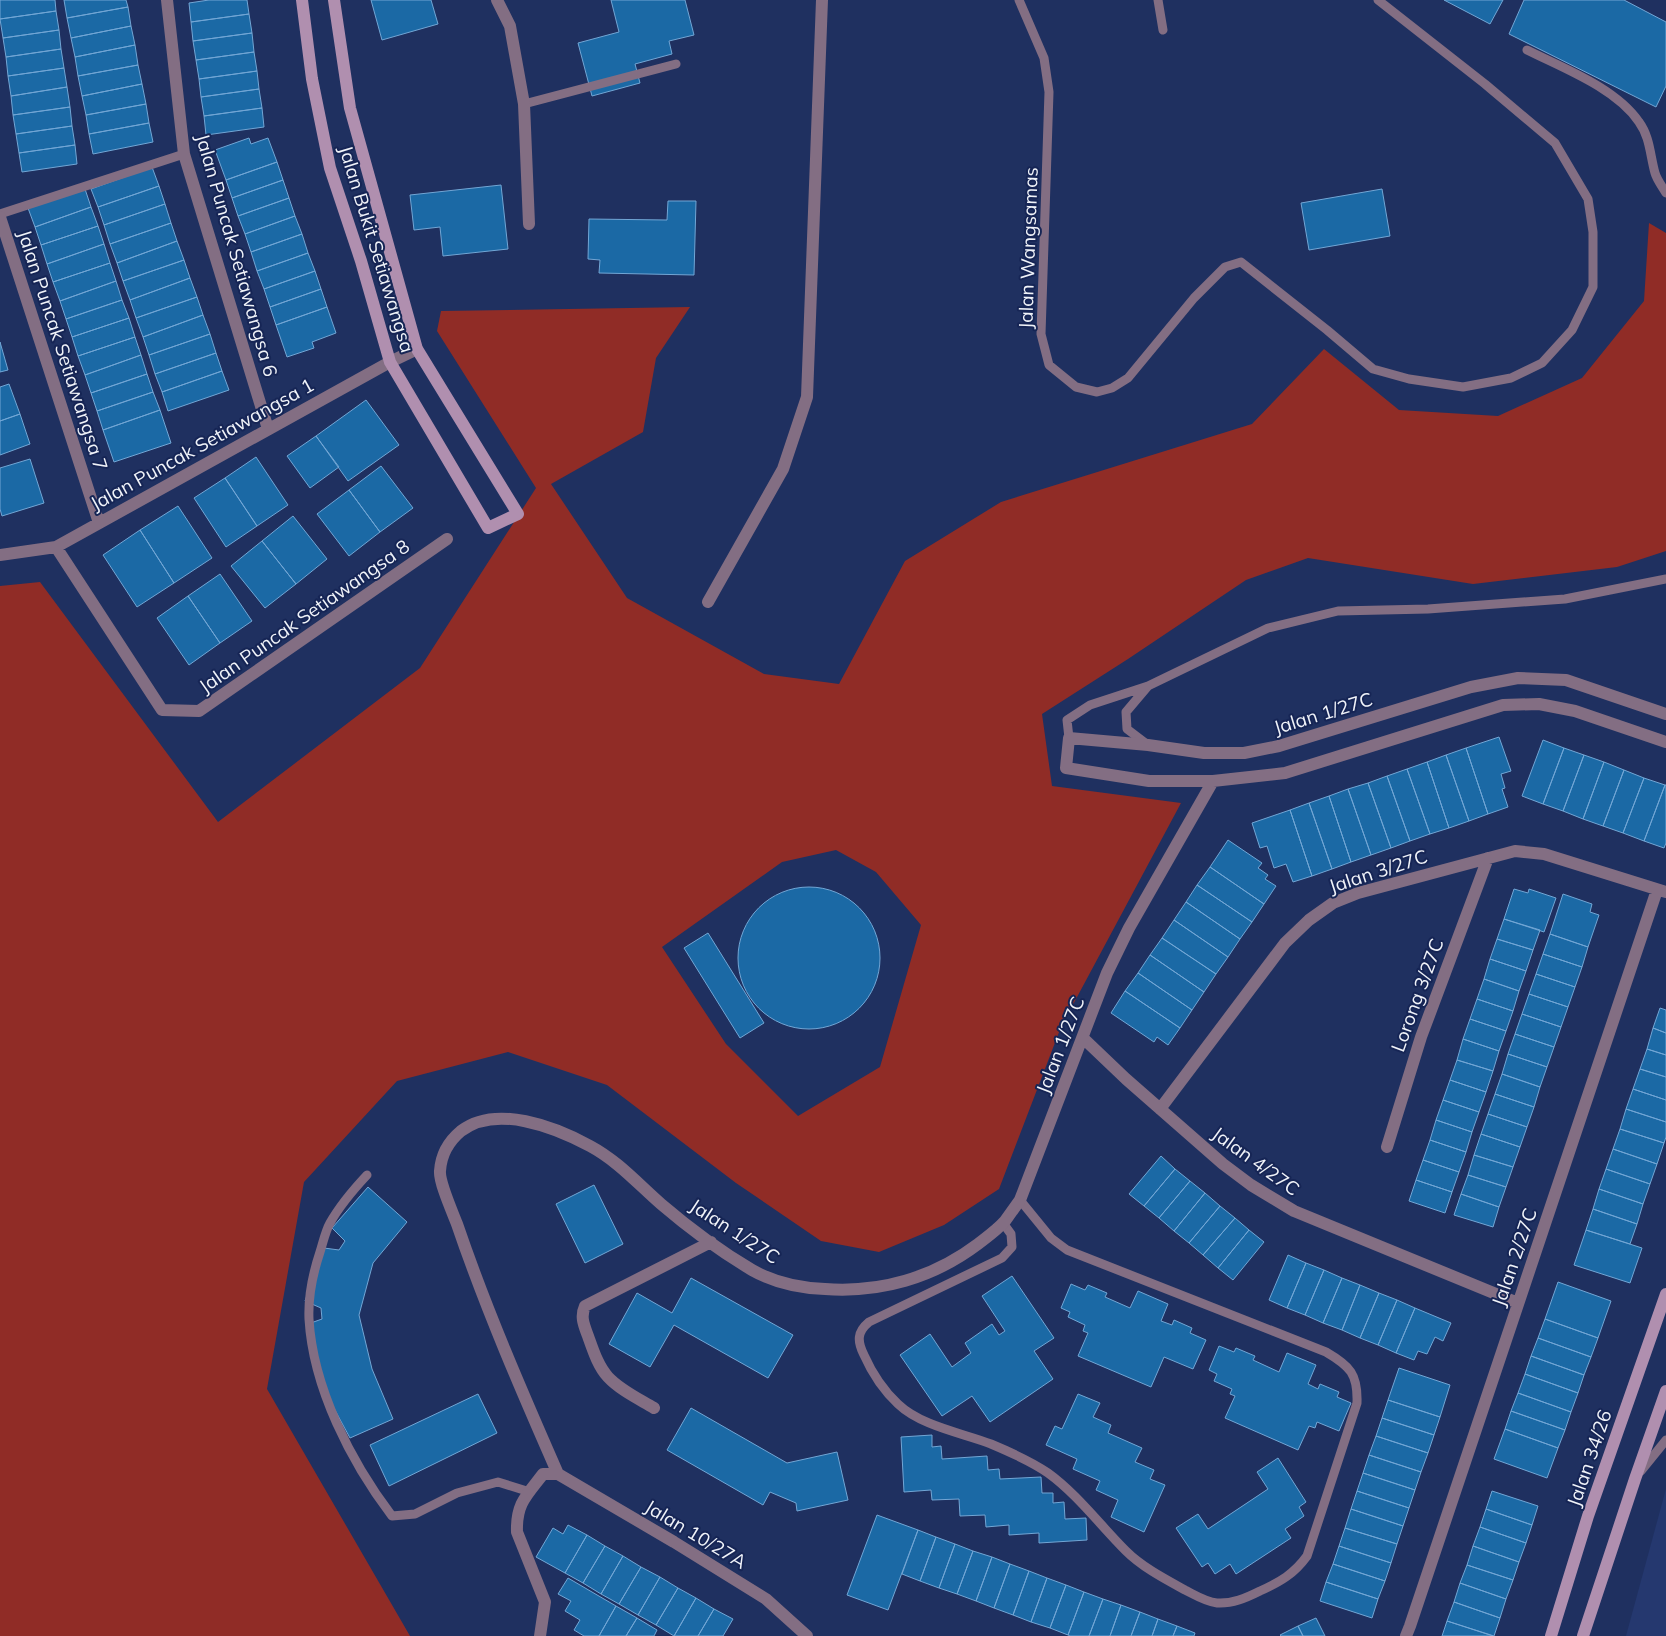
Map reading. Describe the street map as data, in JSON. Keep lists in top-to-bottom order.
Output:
{
  "streets": {
    "street": [
      "Jalan Bukit Setiawangsa",
      "Jalan Puncak Setiawangsa 6",
      "Jalan Puncak Setiawangsa 7",
      "Jalan Puncak Setiawangsa 1",
      "Jalan Puncak Setiawangsa 8",
      "Jalan 1/27C",
      "Jalan 3/27C",
      "Lorong 3/27C",
      "Jalan 4/27C",
      "Jalan 2/27C",
      "Jalan 34/26",
      "Jalan 10/27A"
    ],
    "lane": ["Jalan Wangsamas"]
  },
  "crossings": [
    ["Jalan Bukit Setiawangsa", "Jalan Puncak Setiawangsa 1"],
    ["Jalan Puncak Setiawangsa 6", "Jalan Puncak Setiawangsa 1"],
    ["Jalan Puncak Setiawangsa 7", "Jalan Puncak Setiawangsa 1"],
    ["Jalan Puncak Setiawangsa 1", "Jalan Puncak Setiawangsa 8"],
    ["Jalan 1/27C", "Jalan 4/27C"],
    ["Jalan 1/27C", "Jalan 10/27A"],
    ["Jalan 3/27C", "Lorong 3/27C"],
    ["Jalan 3/27C", "Jalan 4/27C"],
    ["Jalan 3/27C", "Jalan 2/27C"],
    ["Jalan 4/27C", "Jalan 2/27C"]
  ]
}
